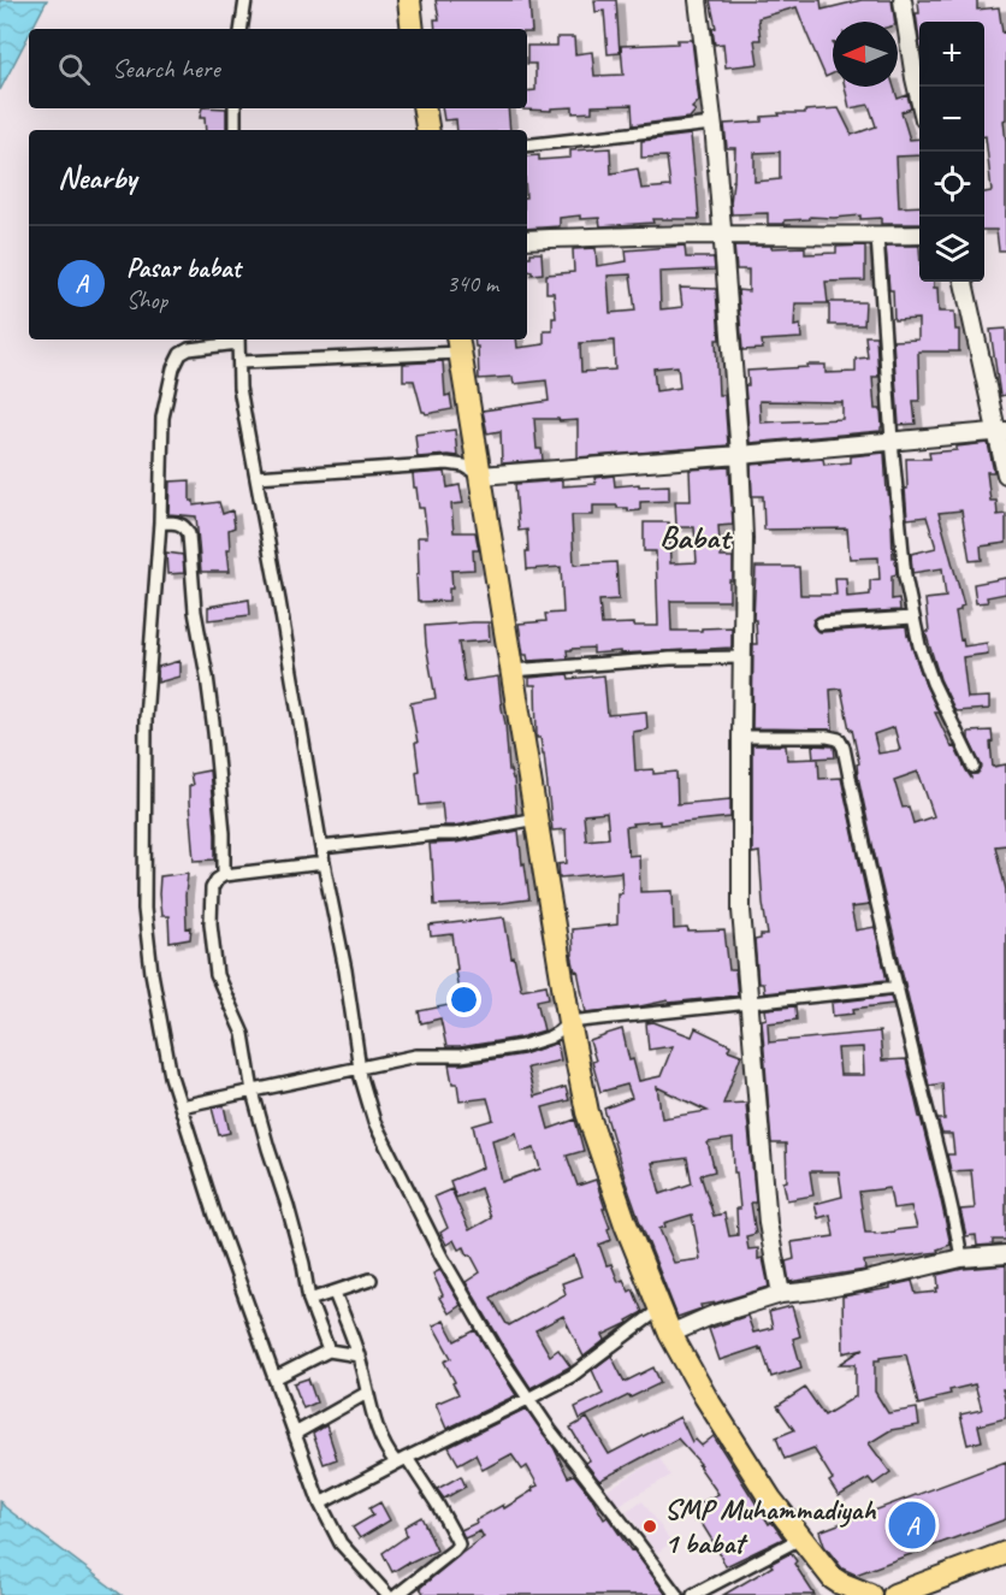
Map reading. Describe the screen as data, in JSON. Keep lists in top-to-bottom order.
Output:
{
  "districts": ["Babat"],
  "places": ["SMP Muhammadiyah 1 babat"],
  "north": "left",
  "page": {
    "map_buttons": ["+", "−"],
    "search": "Search here",
    "heading": "Nearby",
    "list": [
      {
        "mark": "A",
        "name": "Pasar babat",
        "note": "Shop",
        "value": "340 m"
      }
    ],
    "pins": "A"
  }
}
